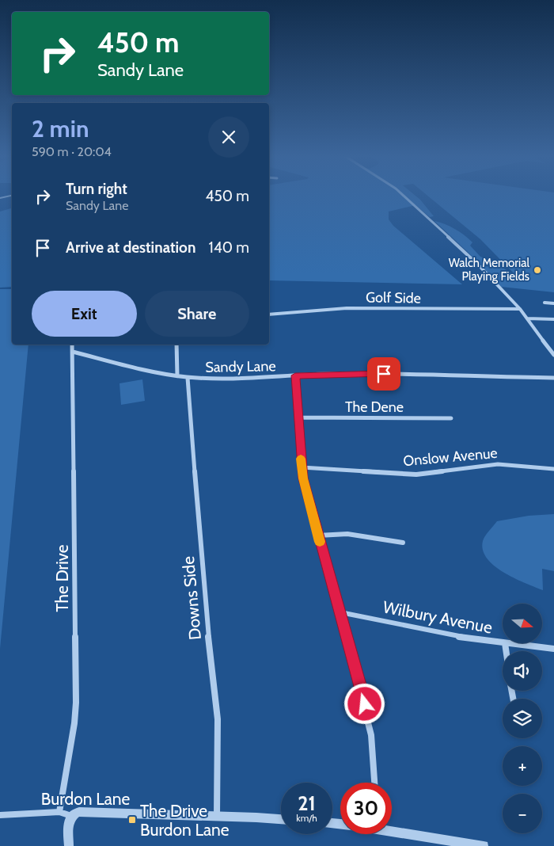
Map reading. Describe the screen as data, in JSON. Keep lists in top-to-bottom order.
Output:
{
  "streets": {
    "street": [
      "Golf Side",
      "Sandy Lane",
      "The Dene",
      "Onslow Avenue",
      "The Drive",
      "Downs Side",
      "Wilbury Avenue",
      "Burdon Lane"
    ]
  },
  "crossings": [
    ["Sandy Lane", "The Drive"],
    ["Sandy Lane", "Downs Side"],
    ["The Drive", "Burdon Lane"],
    ["Downs Side", "Burdon Lane"]
  ],
  "places": {
    "other": ["Walch Memorial Playing Fields"],
    "transit": ["The Drive Burdon Lane"]
  },
  "north": "right",
  "page": {
    "turn": ["450 m", "Sandy Lane"],
    "heading": ["2 min", "590 m · 20:04"],
    "list": [
      {
        "name": "Turn right",
        "note": "Sandy Lane",
        "value": "450 m"
      },
      {
        "name": "Arrive at destination",
        "value": "140 m"
      }
    ],
    "buttons": ["Exit", "Share"],
    "map_buttons": ["+", "−"],
    "speed": "21 km/h",
    "limit": "30"
  }
}
